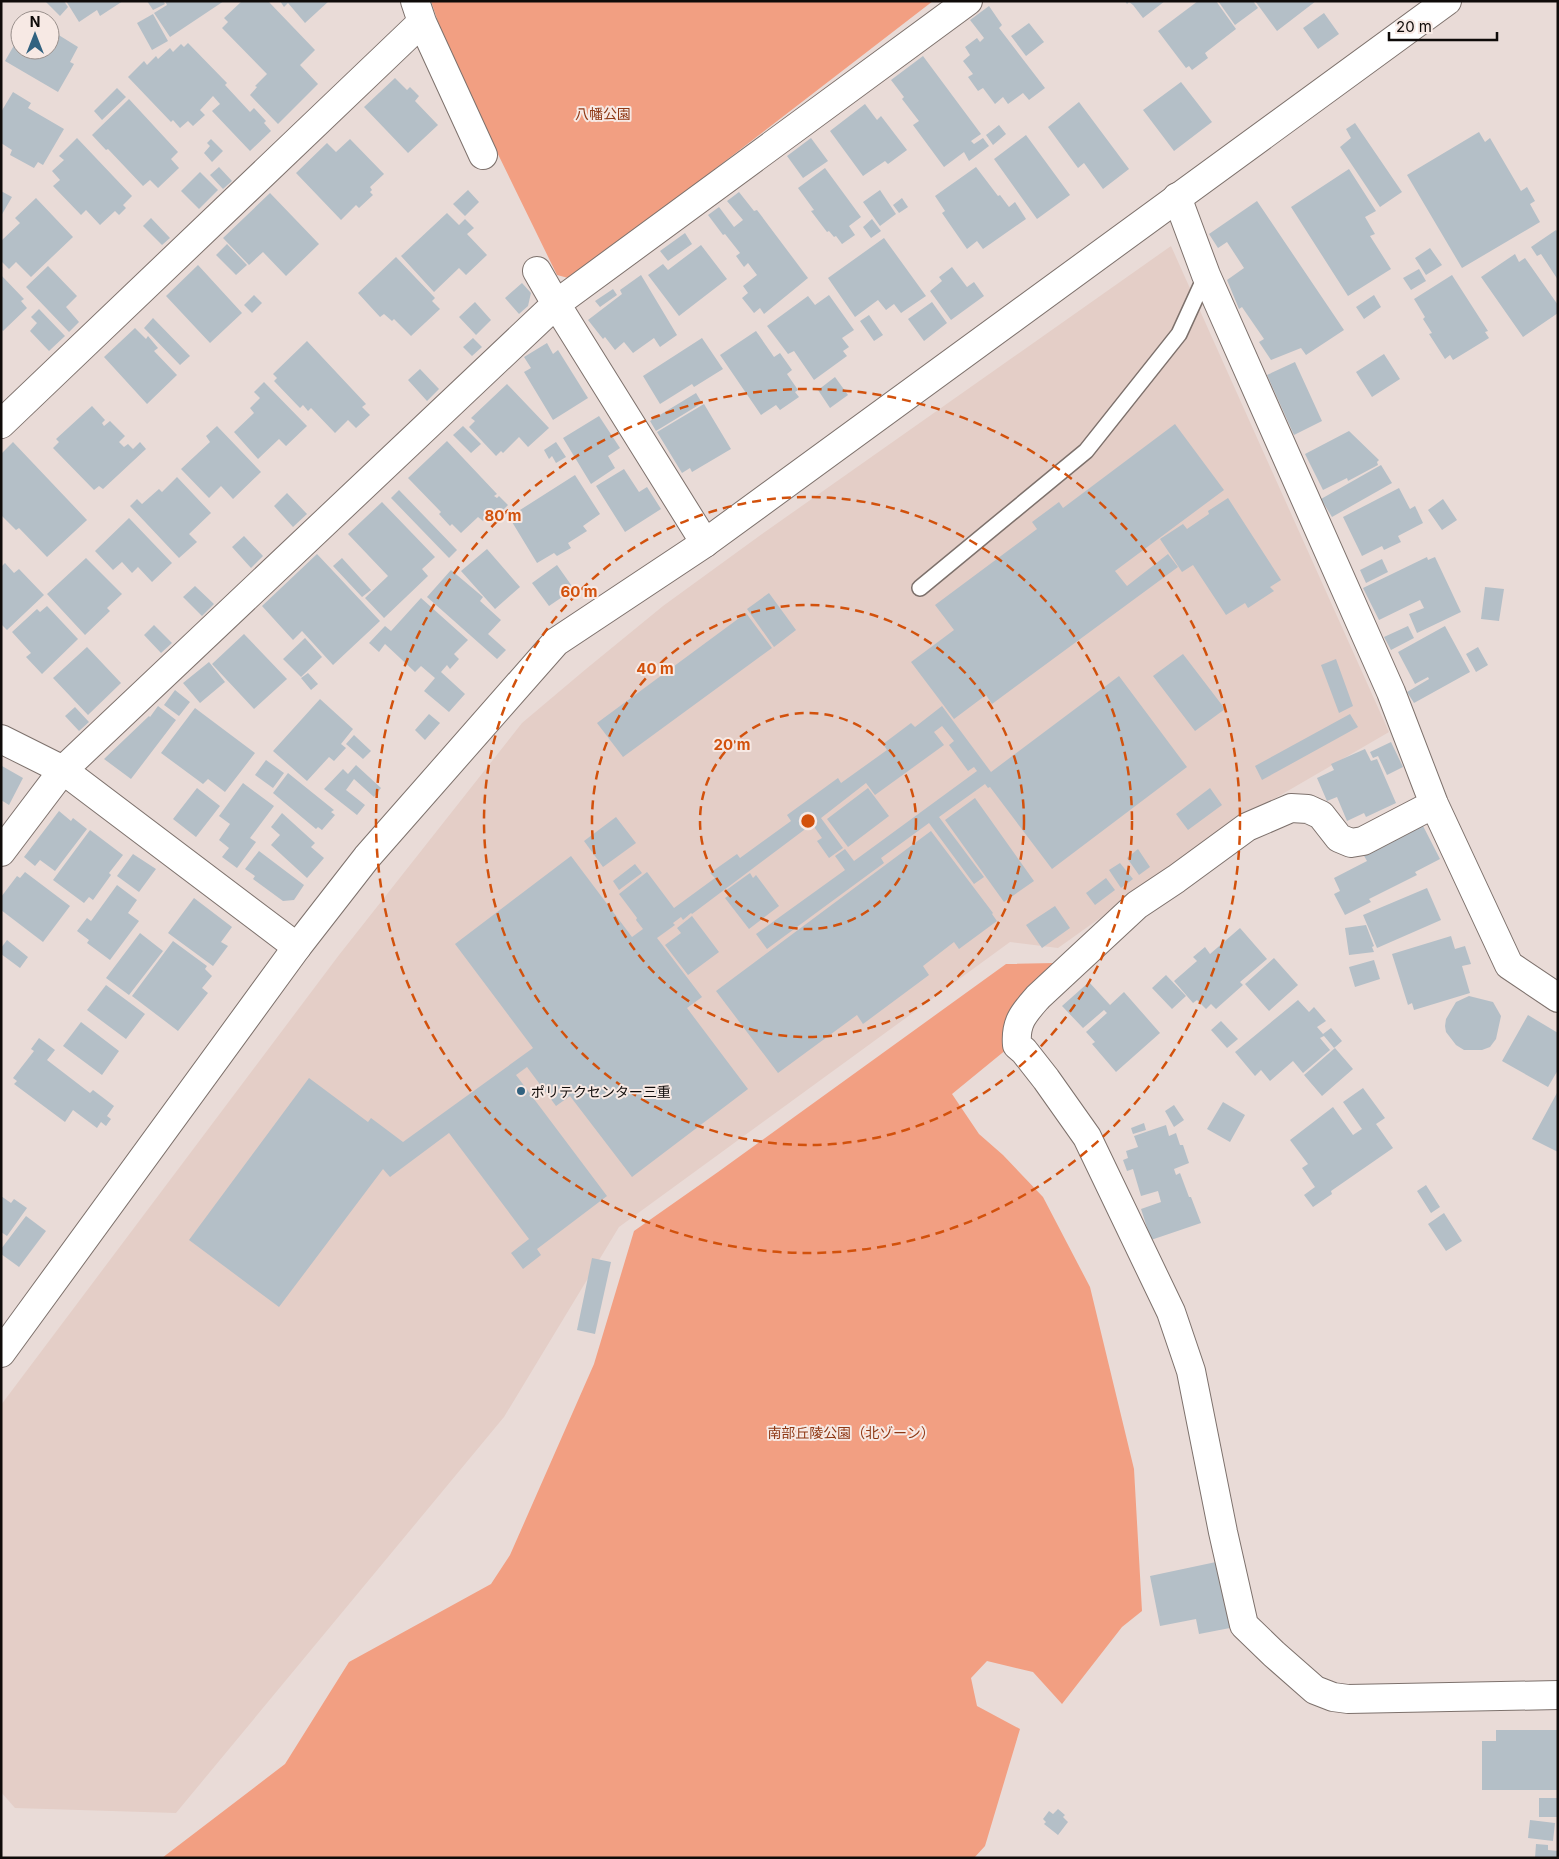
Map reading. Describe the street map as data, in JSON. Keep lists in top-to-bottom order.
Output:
{
  "parks": ["八幡公園", "南部丘陵公園（北ゾーン）"],
  "places": ["ポリテクセンター三重"],
  "scale_bar": "20 m",
  "north": "top",
  "rings": [
    "80 m",
    "60 m",
    "40 m",
    "20 m"
  ]
}
